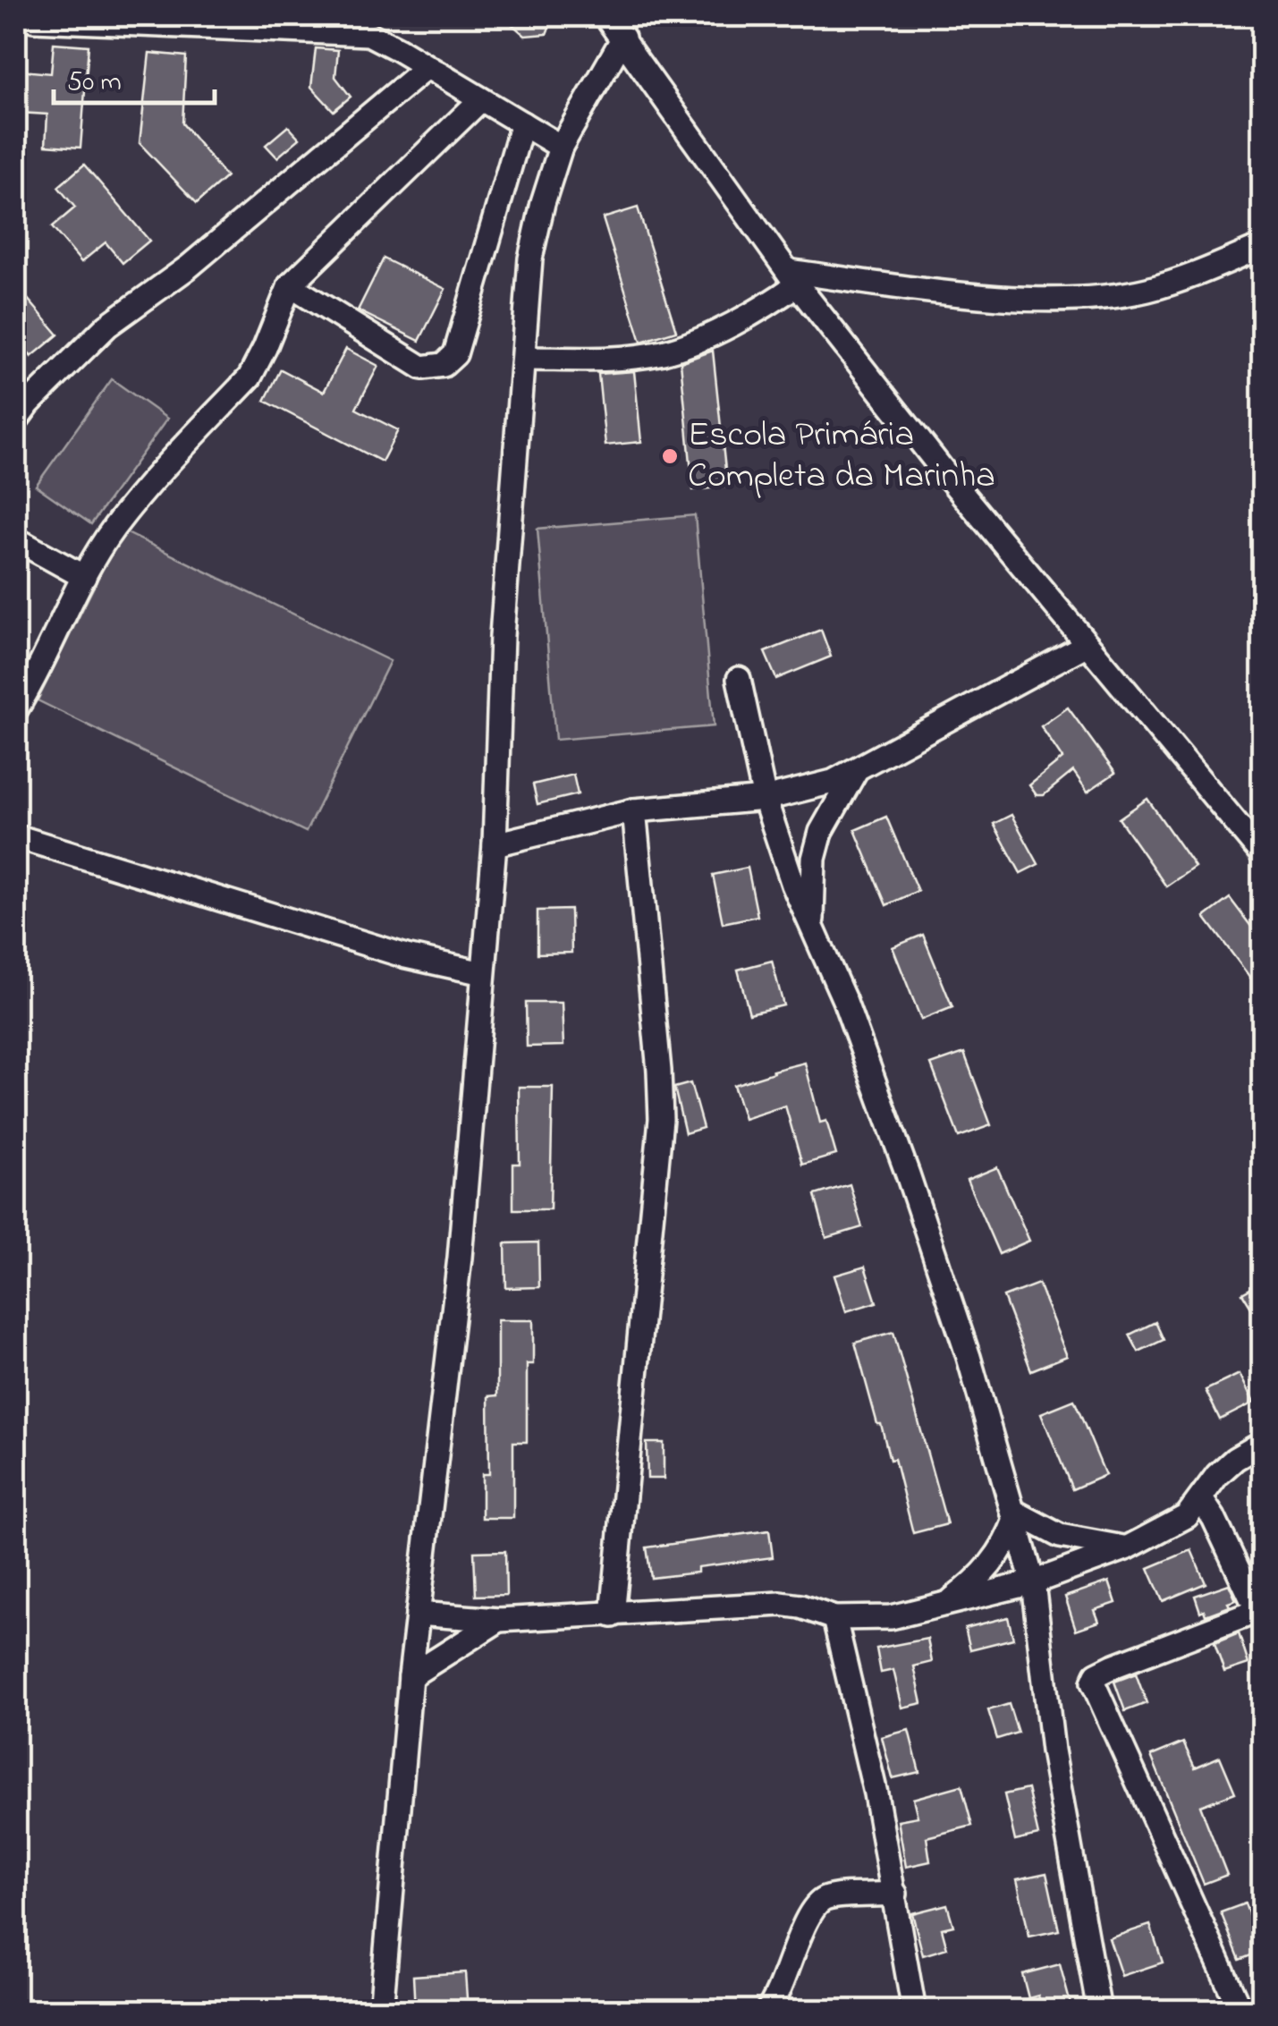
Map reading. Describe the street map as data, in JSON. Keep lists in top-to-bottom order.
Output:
{
  "places": ["Escola Primária Completa da Marinha"],
  "scale_bar": "50 m"
}
